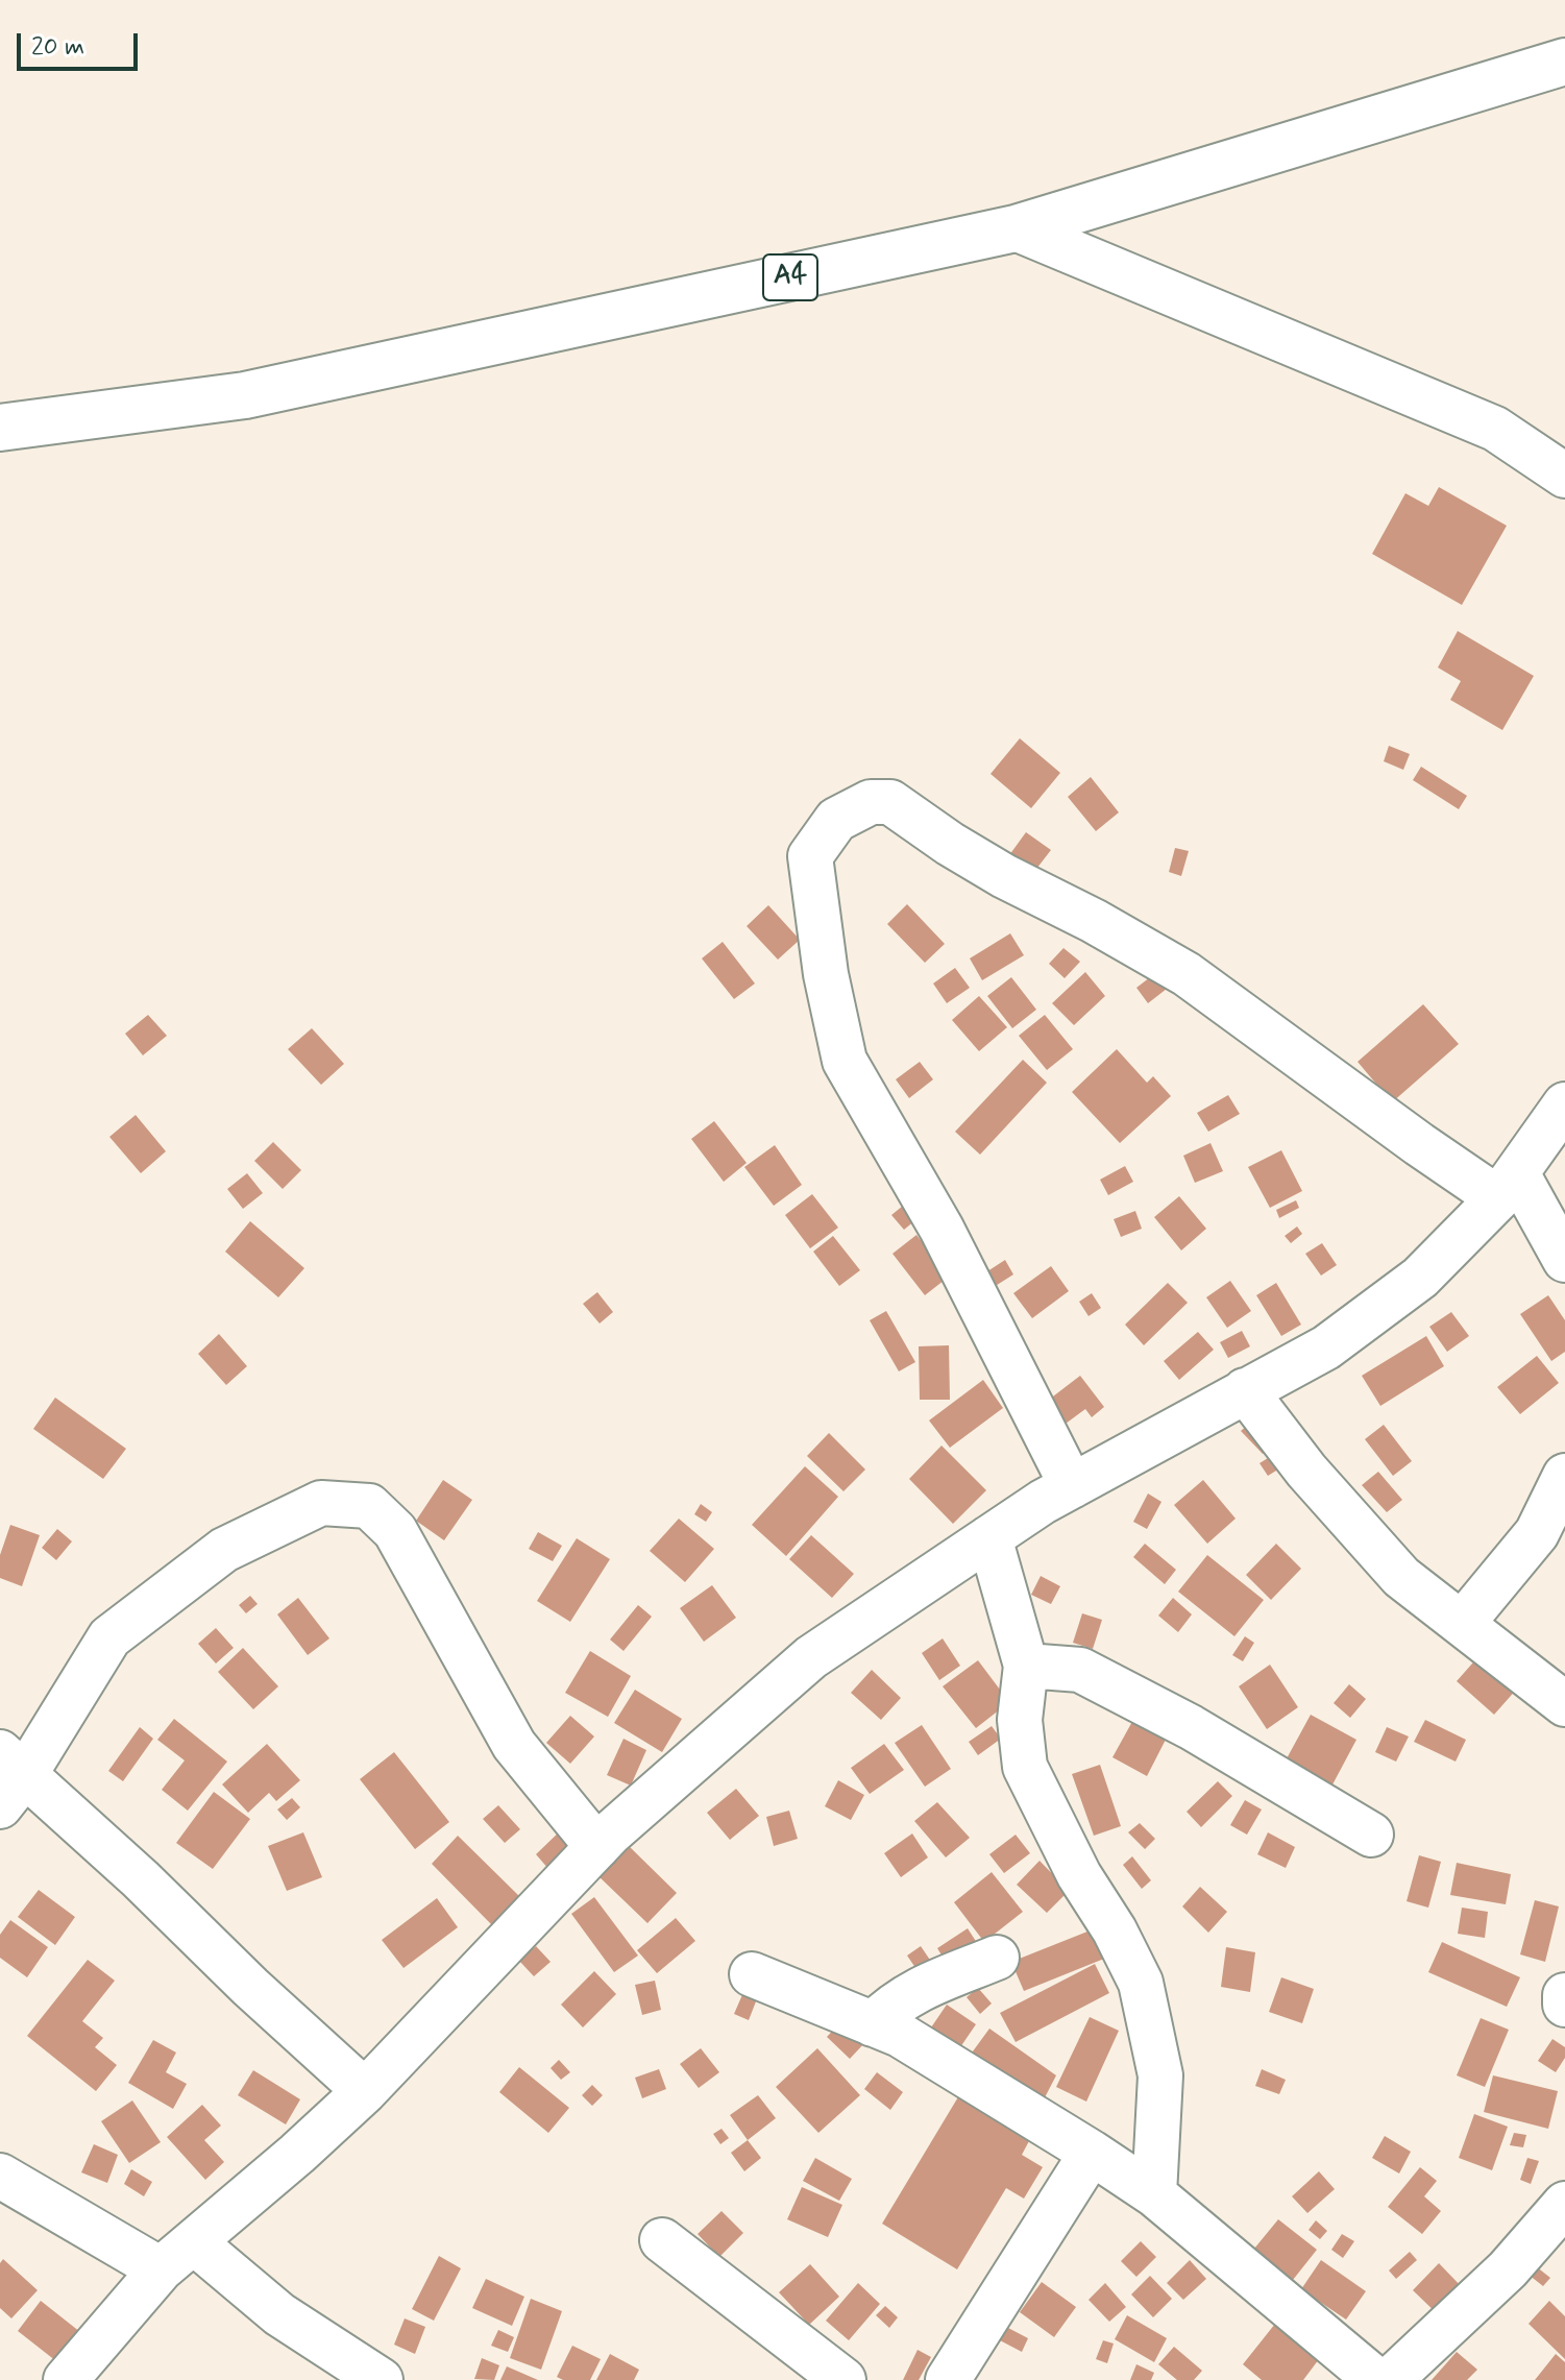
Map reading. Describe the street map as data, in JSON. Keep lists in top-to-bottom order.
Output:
{
  "streets": {
    "highway": ["A4"]
  },
  "scale_bar": "20 m"
}
